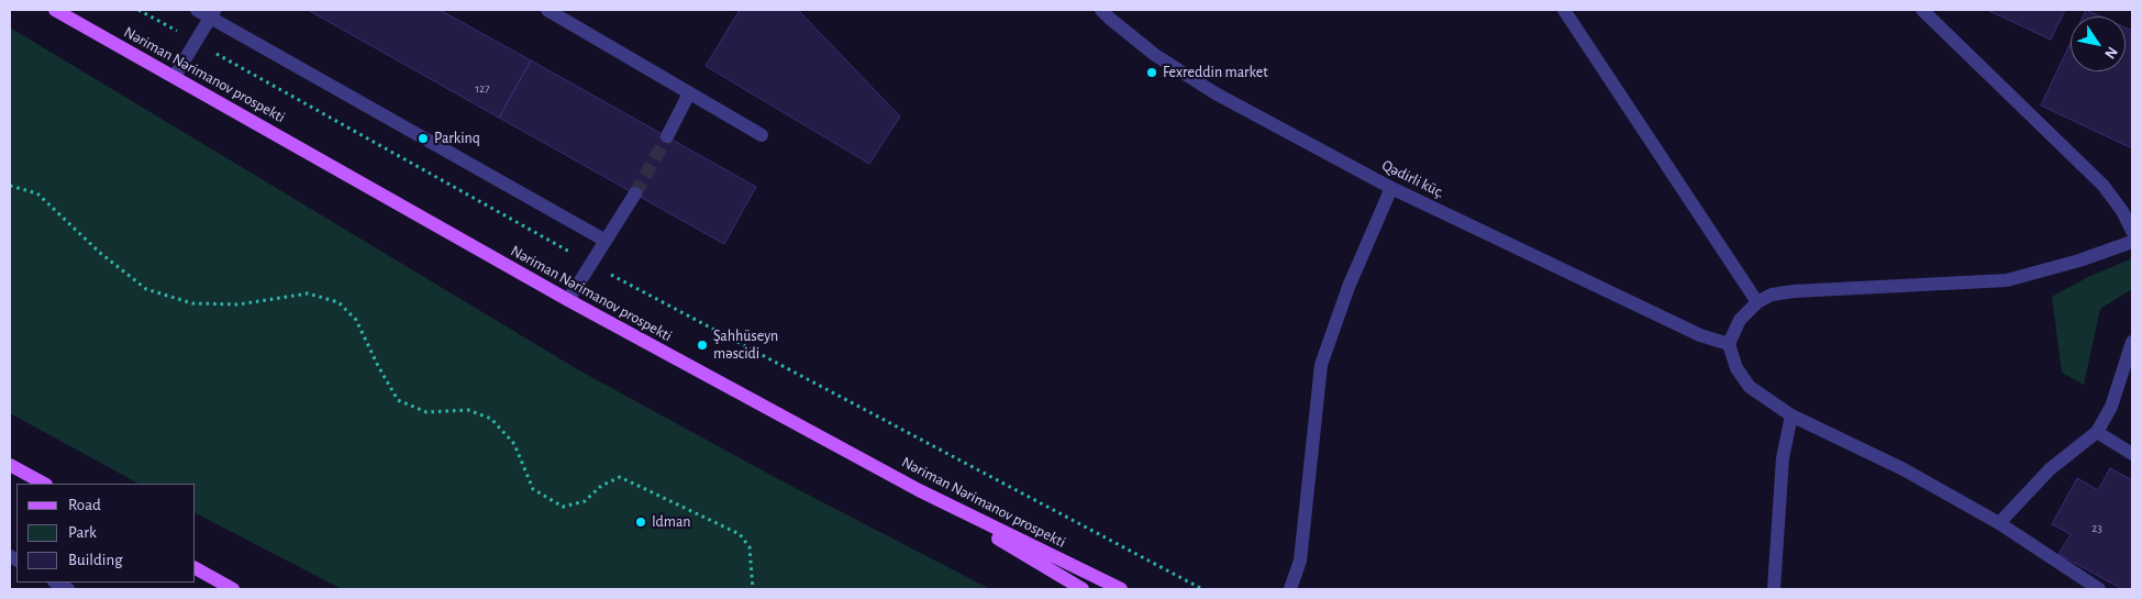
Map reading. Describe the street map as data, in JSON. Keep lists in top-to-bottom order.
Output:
{
  "streets": {
    "main road": ["Nəriman Nərimanov prospekti"],
    "street": ["Qədirli küç."]
  },
  "places": [
    "Fexreddin market",
    "Parkinq",
    "Şahhüseyn məscidi",
    "Idman"
  ],
  "house_numbers": ["127", "23"],
  "legend": ["Road", "Park", "Building"],
  "north": "bottom right"
}
